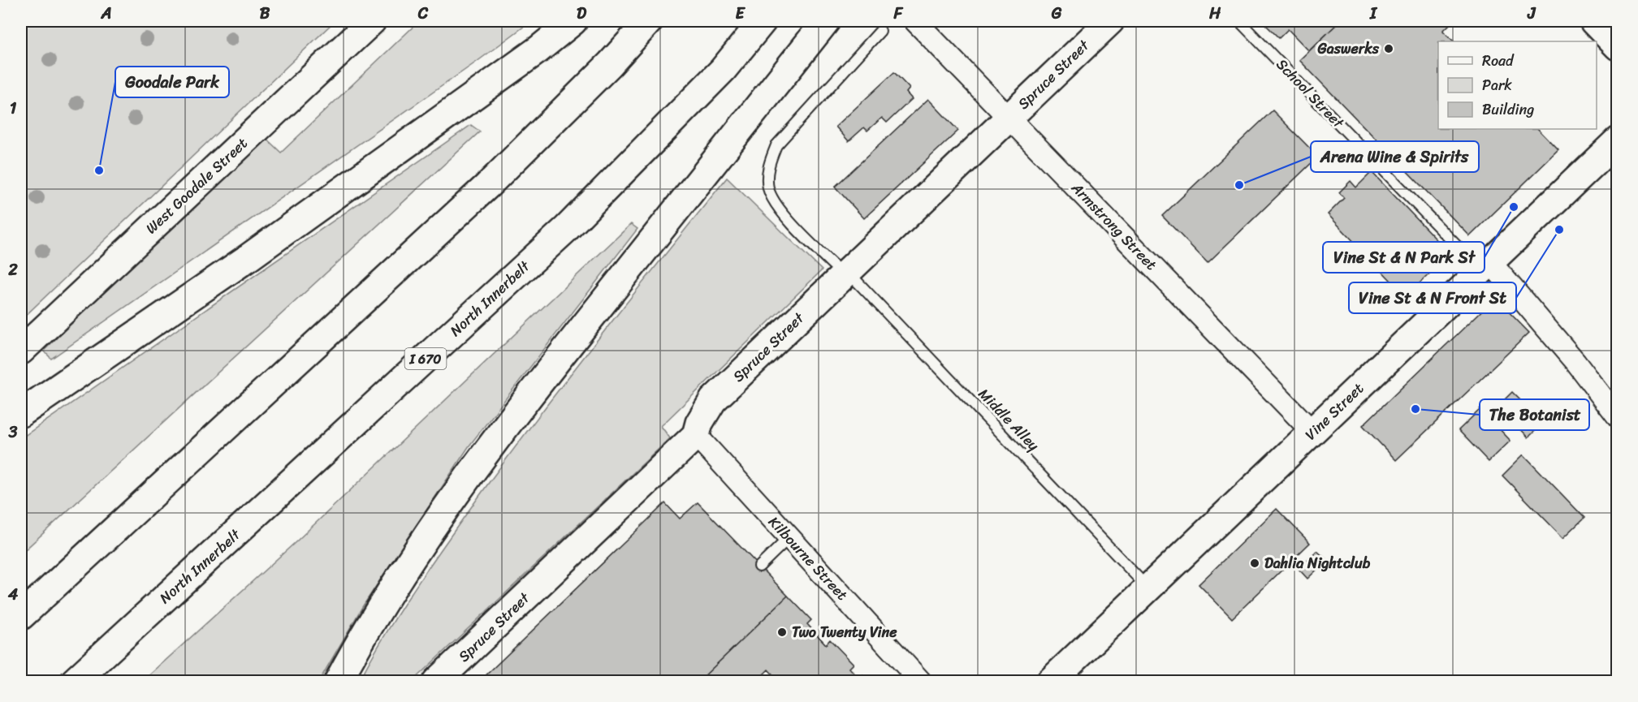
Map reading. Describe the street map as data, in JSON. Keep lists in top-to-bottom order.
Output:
{
  "streets": {
    "main road": [
      "Spruce Street",
      "West Goodale Street",
      "North Innerbelt",
      "I 670",
      "Vine Street"
    ],
    "street": ["School Street", "Armstrong Street", "Kilbourne Street"],
    "lane": ["Middle Alley"]
  },
  "crossings": [
    ["Spruce Street", "Armstrong Street"],
    ["Spruce Street", "Middle Alley"],
    ["Spruce Street", "Kilbourne Street"],
    ["School Street", "Vine Street"],
    ["Armstrong Street", "Vine Street"],
    ["Vine Street", "Middle Alley"]
  ],
  "places": [
    "Gaswerks",
    "Goodale Park",
    "Arena Wine & Spirits",
    "Vine St & N Park St",
    "Vine St & N Front St",
    "The Botanist",
    "Dahlia Nightclub",
    "Two Twenty Vine"
  ],
  "legend": ["Road", "Park", "Building"],
  "grid": {
    "columns": [
      "A",
      "B",
      "C",
      "D",
      "E",
      "F",
      "G",
      "H",
      "I",
      "J"
    ],
    "rows": [
      "1",
      "2",
      "3",
      "4"
    ]
  }
}
